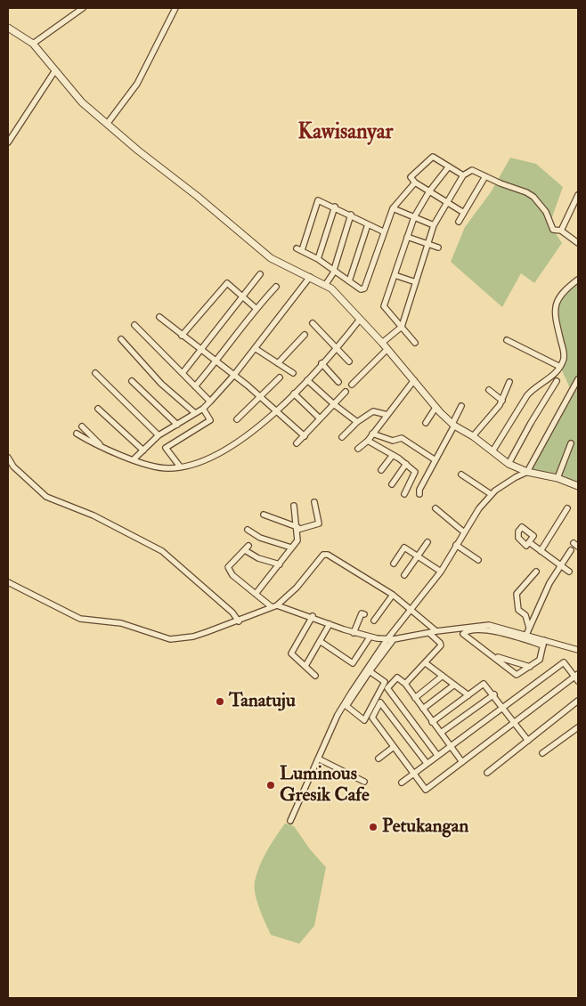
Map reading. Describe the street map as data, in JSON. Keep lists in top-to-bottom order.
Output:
{
  "districts": ["Kawisanyar"],
  "places": ["Tanatuju", "Luminous Gresik Cafe", "Petukangan"]
}
